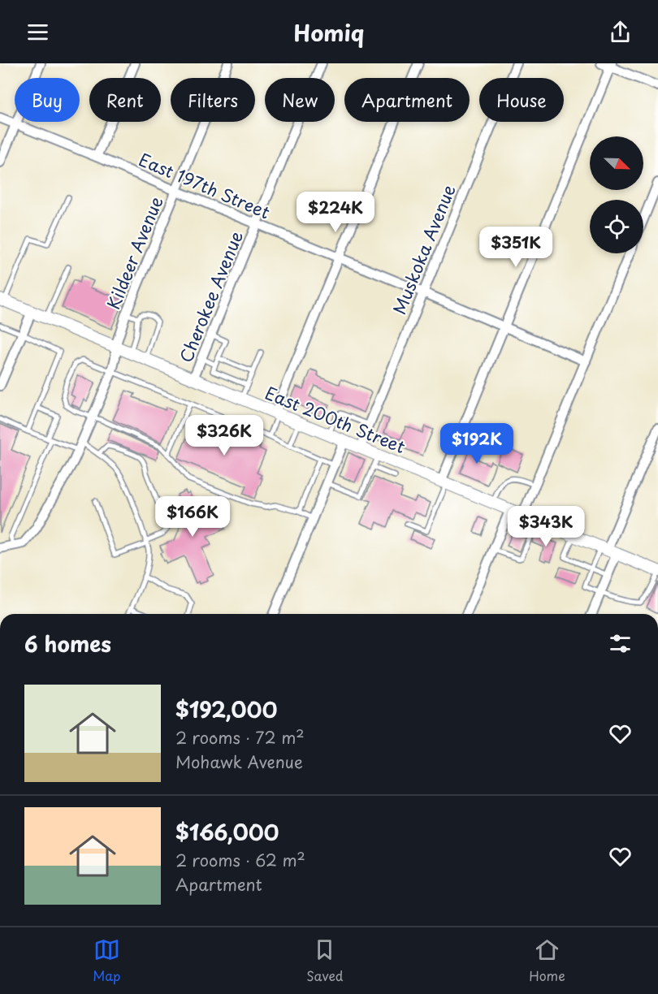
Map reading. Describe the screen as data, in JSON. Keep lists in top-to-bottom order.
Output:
{
  "streets": {
    "street": [
      "East 197th Street",
      "Muskoka Avenue",
      "Kildeer Avenue",
      "Cherokee Avenue",
      "East 200th Street"
    ]
  },
  "crossings": [
    ["East 197th Street", "Muskoka Avenue"],
    ["East 197th Street", "Kildeer Avenue"],
    ["East 197th Street", "Cherokee Avenue"],
    ["Muskoka Avenue", "East 200th Street"],
    ["Kildeer Avenue", "East 200th Street"],
    ["Cherokee Avenue", "East 200th Street"]
  ],
  "north": "bottom right",
  "page": {
    "header": "Homiq",
    "chip": [
      "Buy",
      "Rent",
      "Filters",
      "New",
      "Apartment",
      "House"
    ],
    "price": [
      "$224K",
      "$351K",
      "$326K",
      "$192K",
      "$166K",
      "$343K"
    ],
    "heading": "6 homes",
    "list": [
      {
        "name": "$192,000",
        "note": "2 rooms · 72 m² · Mohawk Avenue"
      },
      {
        "name": "$166,000",
        "note": "2 rooms · 62 m² · Apartment"
      }
    ],
    "tabs": ["Map", "Saved", "Home"]
  }
}
